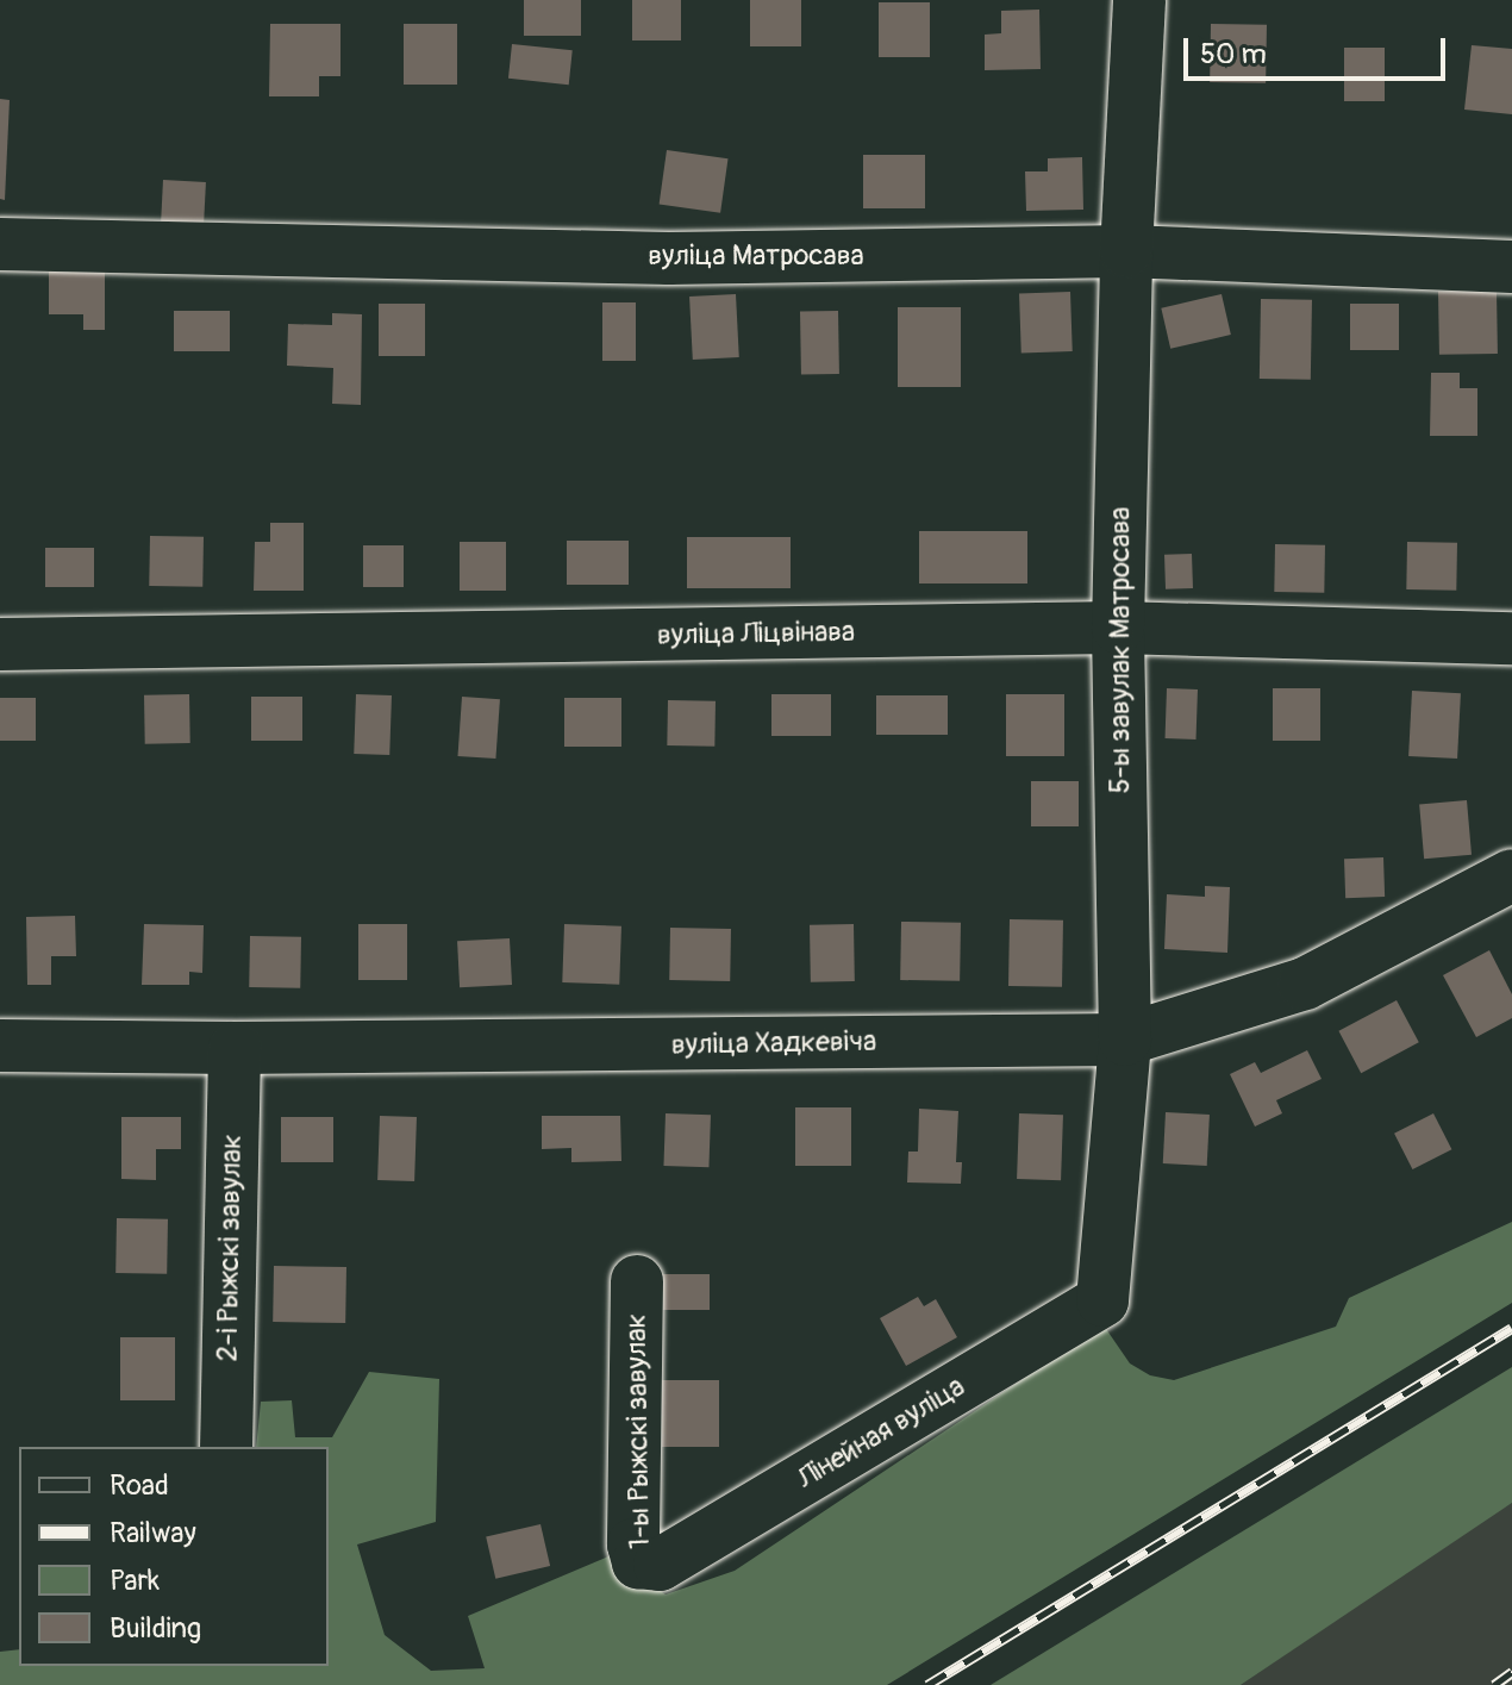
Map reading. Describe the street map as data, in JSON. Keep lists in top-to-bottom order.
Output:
{
  "streets": {
    "street": [
      "вуліца Матросава",
      "вуліца Ліцвінава",
      "5-ы завулак Матросава",
      "вуліца Хадкевіча",
      "2-і Рыжскі завулак",
      "1-ы Рыжскі завулак",
      "Лінейная вуліца"
    ]
  },
  "crossings": [
    ["вуліца Матросава", "5-ы завулак Матросава"],
    ["вуліца Ліцвінава", "5-ы завулак Матросава"],
    ["5-ы завулак Матросава", "вуліца Хадкевіча"],
    ["5-ы завулак Матросава", "Лінейная вуліца"],
    ["вуліца Хадкевіча", "2-і Рыжскі завулак"],
    ["1-ы Рыжскі завулак", "Лінейная вуліца"]
  ],
  "legend": [
    "Road",
    "Railway",
    "Park",
    "Building"
  ],
  "scale_bar": "50 m"
}
